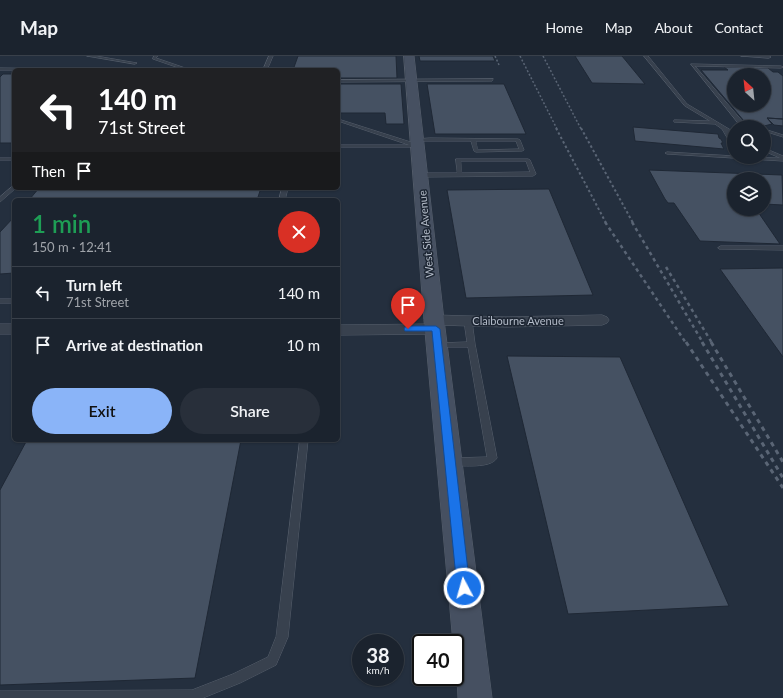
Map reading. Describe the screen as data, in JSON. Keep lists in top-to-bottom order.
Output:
{
  "streets": {
    "street": ["West Side Avenue", "Claibourne Avenue"]
  },
  "crossings": [
    ["West Side Avenue", "Claibourne Avenue"]
  ],
  "north": "top left",
  "page": {
    "header": "Map",
    "nav": [
      "Home",
      "Map",
      "About",
      "Contact"
    ],
    "turn": ["140 m", "71st Street"],
    "then": "Then",
    "heading": ["1 min", "150 m · 12:41"],
    "list": [
      {
        "name": "Turn left",
        "note": "71st Street",
        "value": "140 m"
      },
      {
        "name": "Arrive at destination",
        "value": "10 m"
      }
    ],
    "buttons": ["Exit", "Share"],
    "speed": "38 km/h",
    "limit": "40"
  }
}
